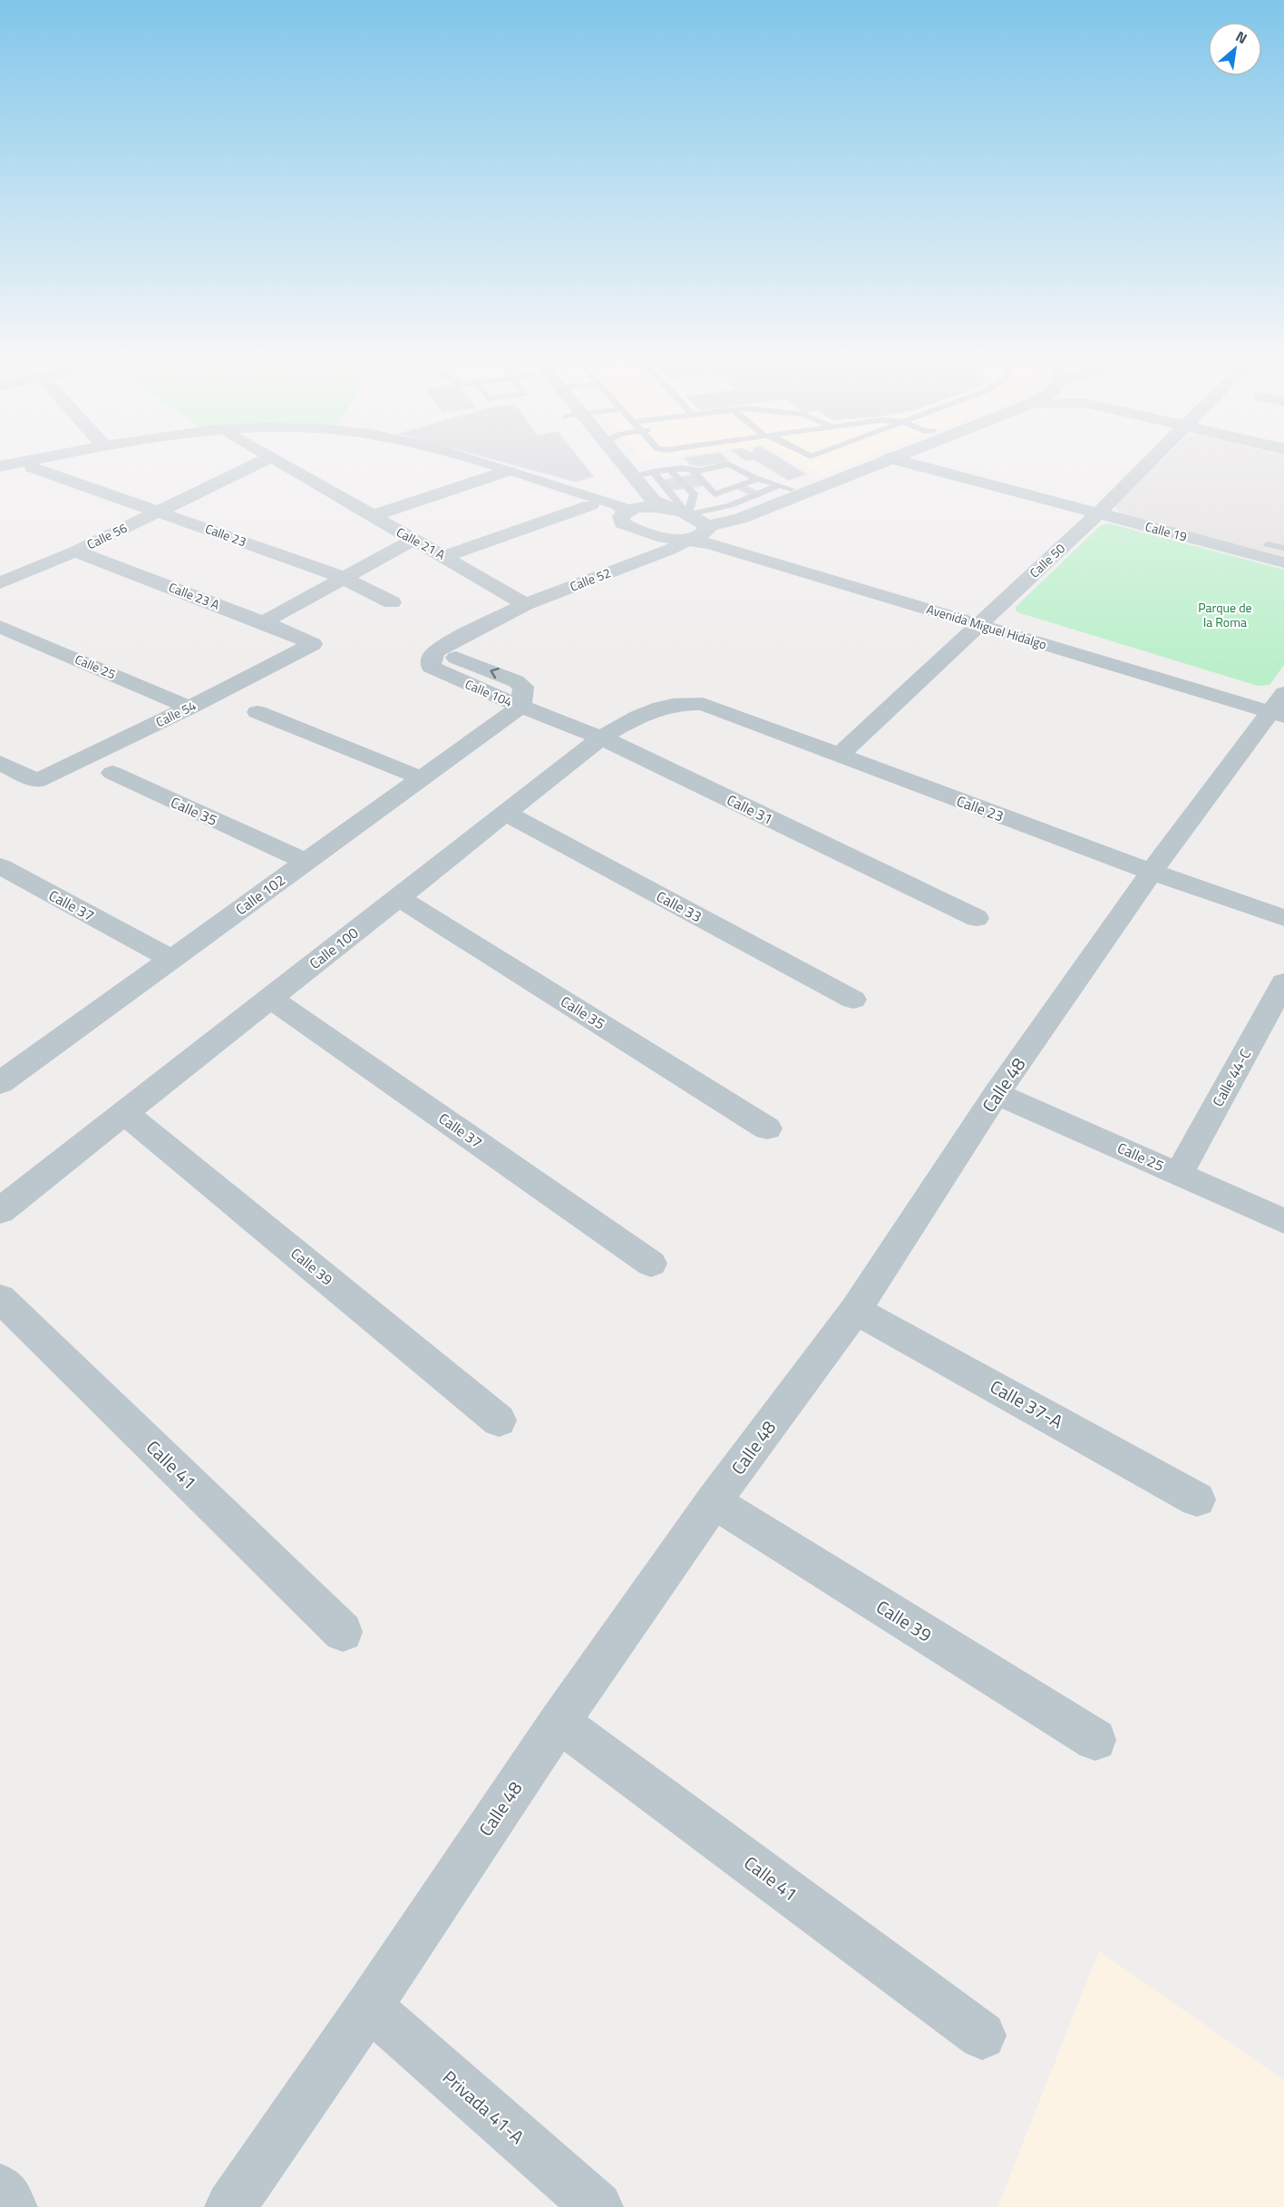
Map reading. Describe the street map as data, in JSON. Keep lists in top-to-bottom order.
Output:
{
  "streets": {
    "street": [
      "Calle 19",
      "Calle 23",
      "Calle 56",
      "Calle 21 A",
      "Calle 50",
      "Calle 52",
      "Calle 23 A",
      "Avenida Miguel Hidalgo",
      "Calle 25",
      "Calle 104",
      "Calle 54",
      "Calle 31",
      "Calle 35",
      "Calle 102",
      "Calle 37",
      "Calle 33",
      "Calle 100",
      "Calle 44-C",
      "Calle 48",
      "Calle 39",
      "Calle 37-A",
      "Calle 41",
      "Privada 41-A"
    ]
  },
  "crossings": [
    ["Calle 19", "Calle 50"],
    ["Calle 23", "Calle 56"],
    ["Calle 23", "Calle 50"],
    ["Calle 23", "Calle 100"],
    ["Calle 23", "Calle 48"],
    ["Calle 56", "Calle 23 A"],
    ["Calle 21 A", "Calle 52"],
    ["Calle 21 A", "Calle 104"],
    ["Calle 50", "Avenida Miguel Hidalgo"],
    ["Calle 52", "Avenida Miguel Hidalgo"],
    ["Calle 52", "Calle 104"],
    ["Calle 23 A", "Calle 54"],
    ["Avenida Miguel Hidalgo", "Calle 48"],
    ["Calle 25", "Calle 54"],
    ["Calle 25", "Calle 44-C"],
    ["Calle 25", "Calle 48"],
    ["Calle 104", "Calle 31"],
    ["Calle 104", "Calle 102"],
    ["Calle 31", "Calle 102"],
    ["Calle 31", "Calle 100"],
    ["Calle 35", "Calle 102"],
    ["Calle 35", "Calle 100"],
    ["Calle 102", "Calle 37"],
    ["Calle 37", "Calle 100"],
    ["Calle 33", "Calle 100"],
    ["Calle 100", "Calle 39"],
    ["Calle 48", "Calle 39"],
    ["Calle 48", "Calle 37-A"],
    ["Calle 48", "Calle 41"],
    ["Calle 48", "Privada 41-A"]
  ],
  "parks": ["Parque de la Roma"],
  "north": "top right"
}
